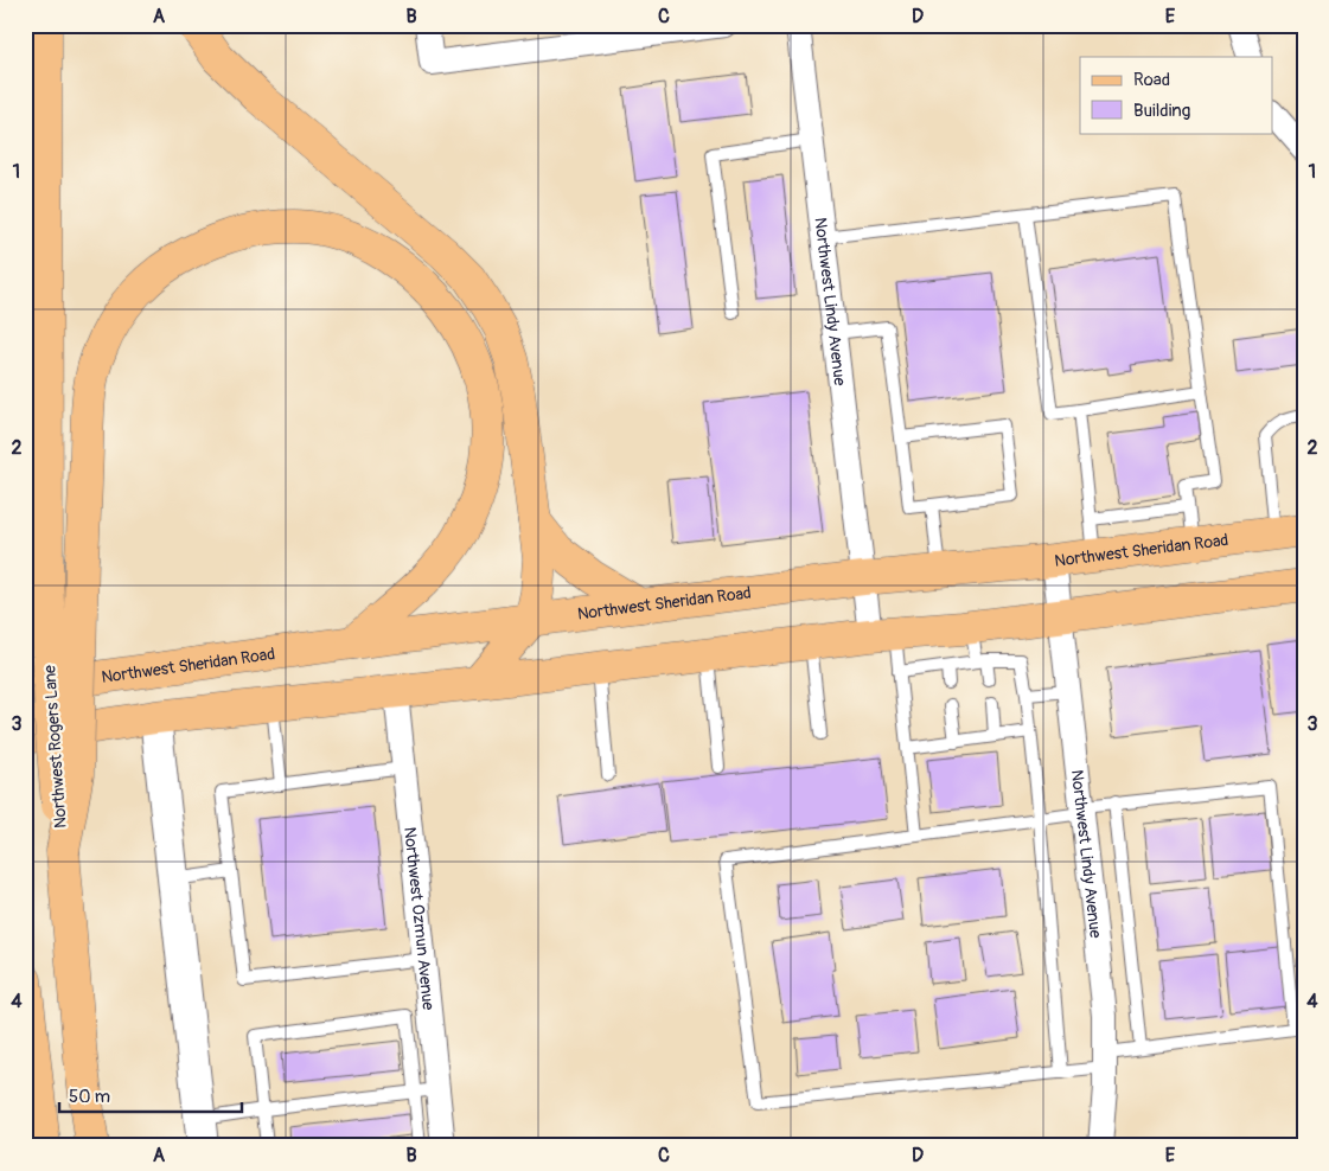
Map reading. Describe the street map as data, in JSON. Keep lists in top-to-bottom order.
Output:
{
  "streets": {
    "main road": ["Northwest Sheridan Road", "Northwest Rogers Lane"],
    "street": ["Northwest Lindy Avenue", "Northwest Ozmun Avenue"]
  },
  "crossings": [
    ["Northwest Lindy Avenue", "Northwest Sheridan Road"]
  ],
  "legend": ["Road", "Building"],
  "scale_bar": "50 m",
  "grid": {
    "columns": [
      "A",
      "B",
      "C",
      "D",
      "E"
    ],
    "rows": [
      "1",
      "2",
      "3",
      "4"
    ]
  }
}
